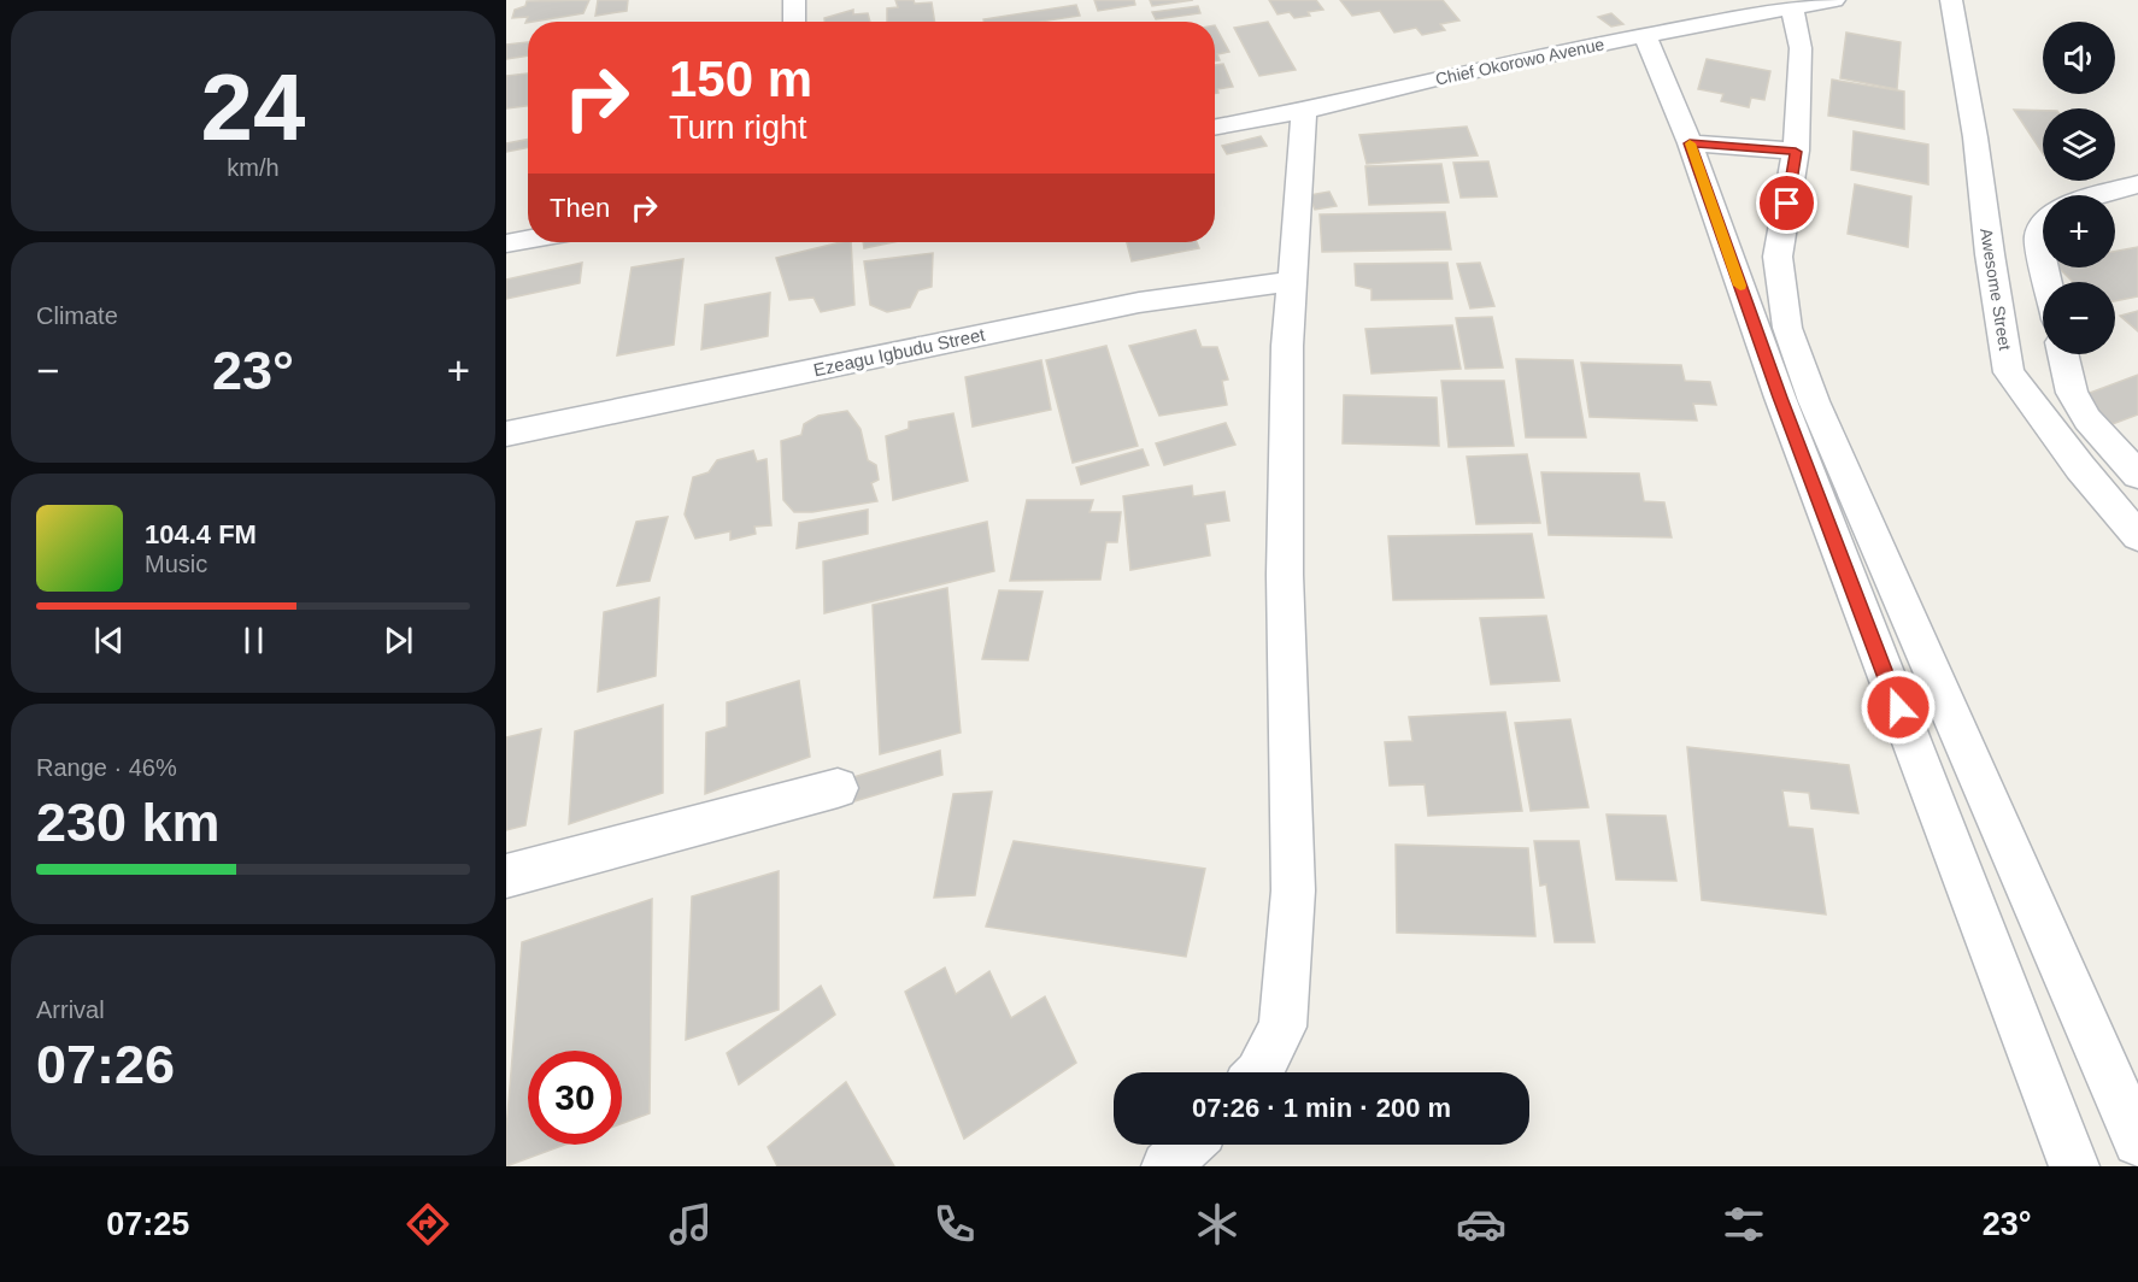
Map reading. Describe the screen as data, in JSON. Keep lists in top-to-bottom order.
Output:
{
  "streets": {
    "street": ["Chief Okorowo Avenue", "Awesome Street", "Ezeagu Igbudu Street"]
  },
  "page": {
    "tile": [
      ["24", "km/h"],
      "Climate",
      ["Range · 46%", "230 km"],
      ["Arrival", "07:26"]
    ],
    "map_buttons": ["+", "−"],
    "turn": ["150 m", "Turn right"],
    "then": "Then",
    "heat": ["−", "23°", "+"],
    "song": ["104.4 FM", "Music"],
    "limit": "30",
    "trip": "07:26 · 1 min · 200 m",
    "tabs": ["07:25", "23°"]
  }
}
